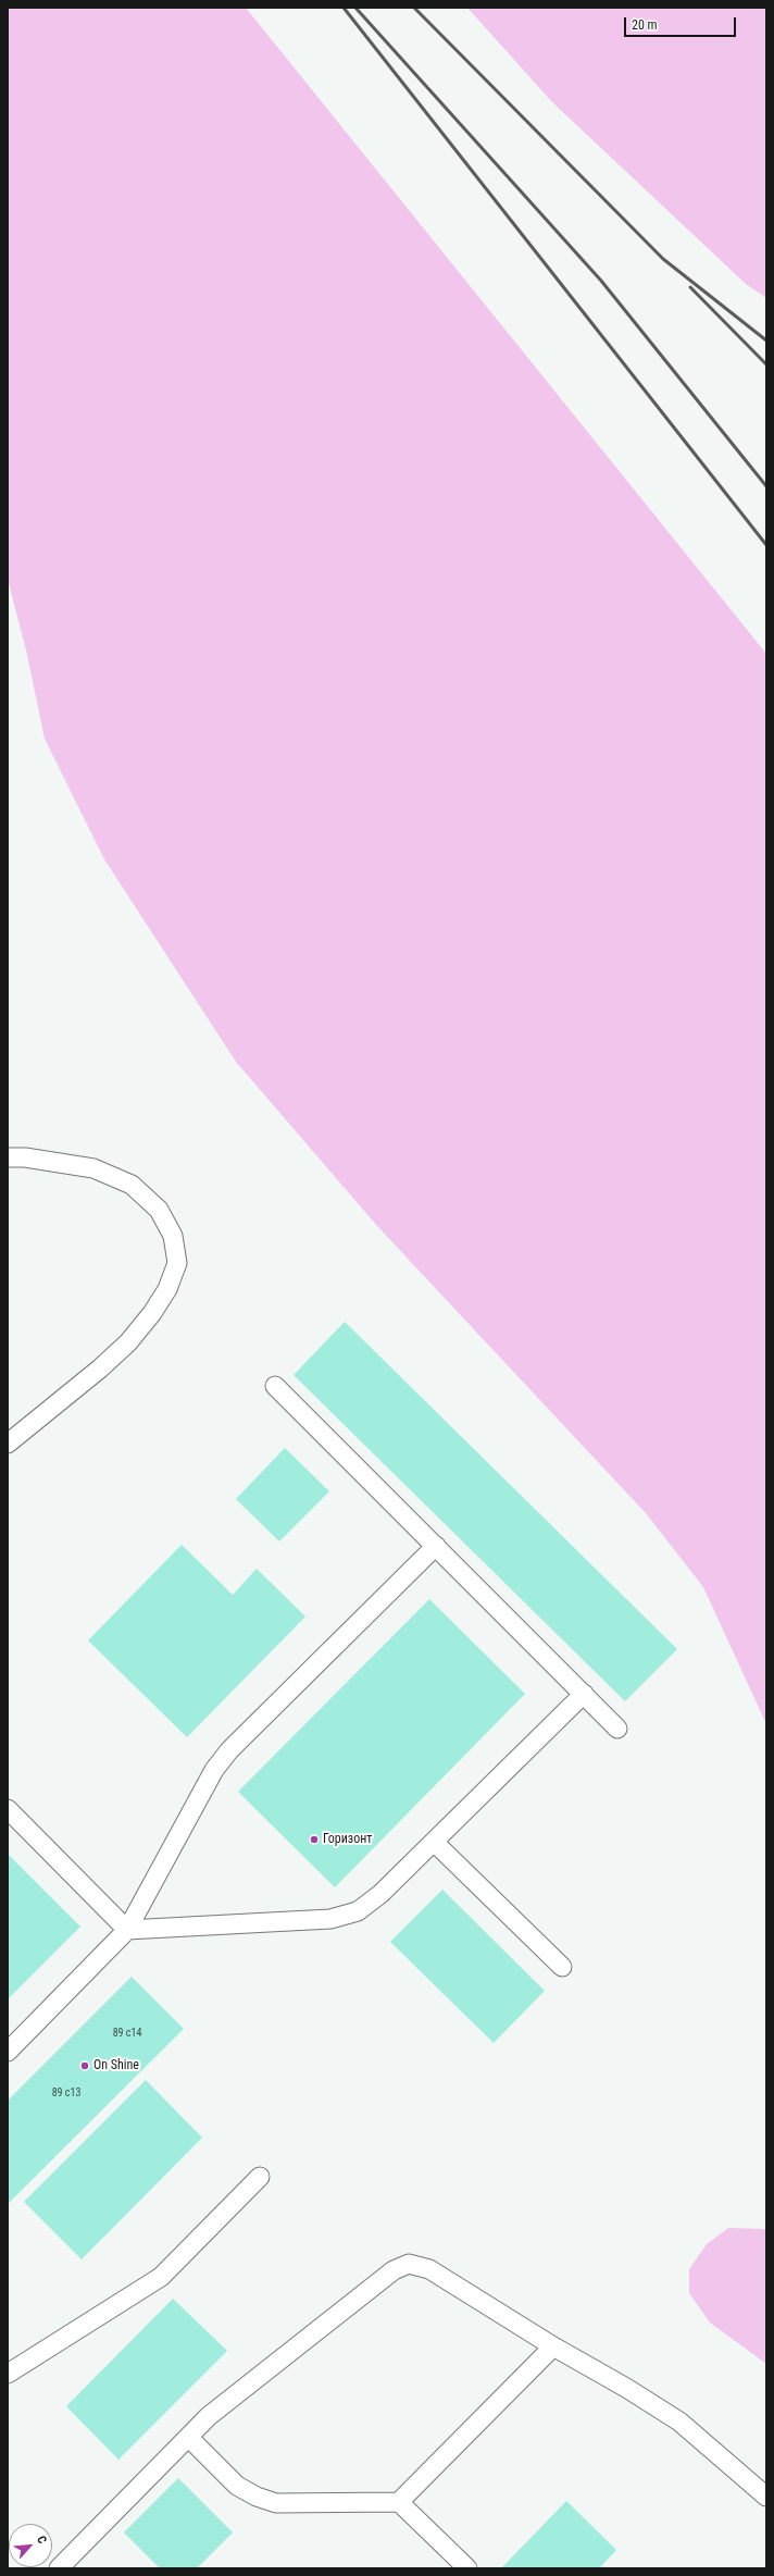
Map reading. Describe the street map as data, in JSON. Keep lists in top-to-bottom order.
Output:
{
  "places": ["Горизонт", "On Shine"],
  "house_numbers": ["89 с14", "89 с13"],
  "scale_bar": "20 m",
  "north": "top right"
}
